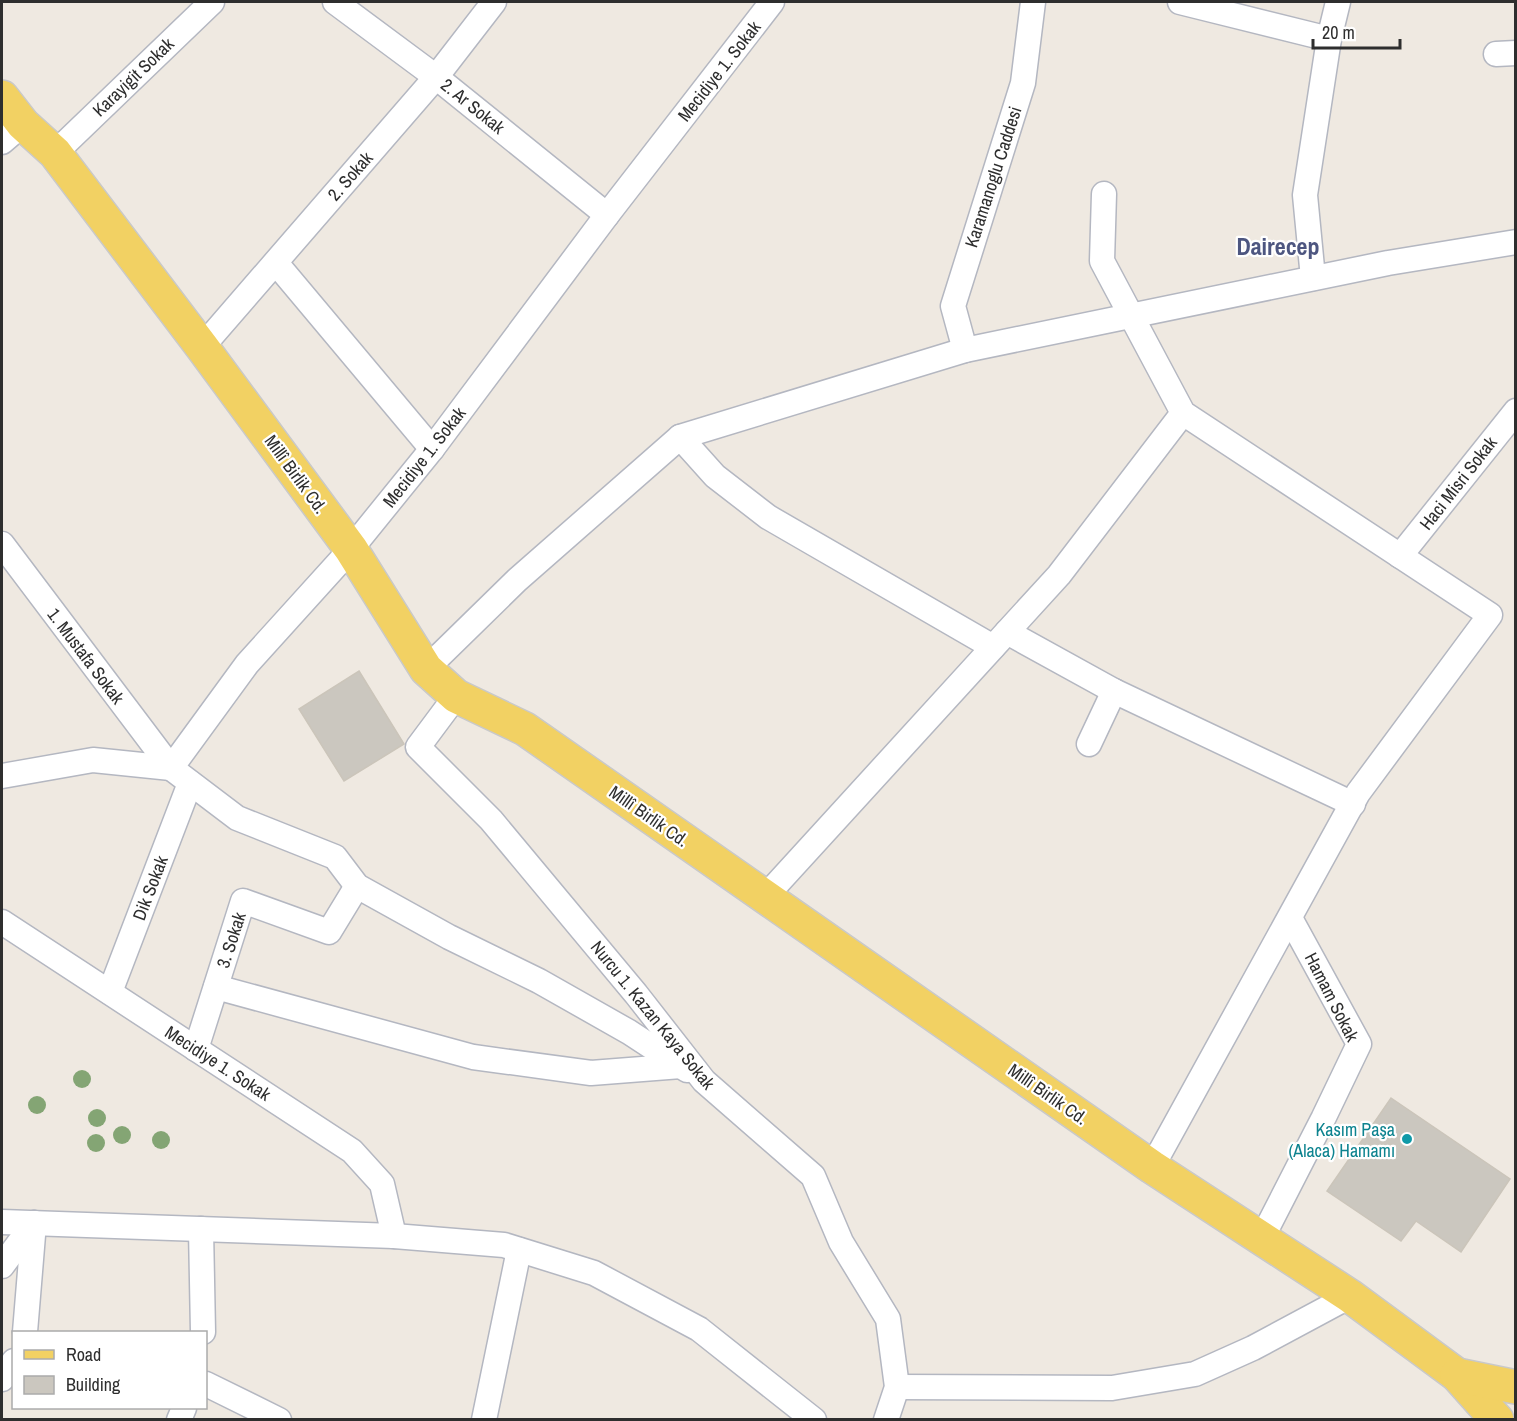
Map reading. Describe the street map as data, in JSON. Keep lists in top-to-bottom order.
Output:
{
  "streets": {
    "main road": ["Millî Birlik Cd."],
    "street": [
      "Mecidiye 1. Sokak",
      "Karayigit Sokak",
      "2. Ar Sokak",
      "2. Sokak",
      "Karamanoglu Caddesi",
      "Haci Misri Sokak",
      "1. Mustafa Sokak",
      "Dik Sokak",
      "3. Sokak",
      "Hamam Sokak",
      "Nurcu 1. Kazan Kaya Sokak"
    ]
  },
  "crossings": [
    ["Mecidiye 1. Sokak", "2. Ar Sokak"],
    ["Mecidiye 1. Sokak", "Millî Birlik Cd."],
    ["Mecidiye 1. Sokak", "1. Mustafa Sokak"],
    ["Mecidiye 1. Sokak", "Dik Sokak"],
    ["Mecidiye 1. Sokak", "3. Sokak"],
    ["Karayigit Sokak", "Millî Birlik Cd."],
    ["2. Ar Sokak", "2. Sokak"],
    ["2. Sokak", "Millî Birlik Cd."],
    ["Millî Birlik Cd.", "Hamam Sokak"],
    ["Millî Birlik Cd.", "Nurcu 1. Kazan Kaya Sokak"],
    ["1. Mustafa Sokak", "Dik Sokak"],
    ["1. Mustafa Sokak", "3. Sokak"]
  ],
  "districts": ["Dairecep"],
  "places": ["Kasım Paşa (Alaca) Hamamı"],
  "legend": ["Road", "Building"],
  "scale_bar": "20 m"
}
